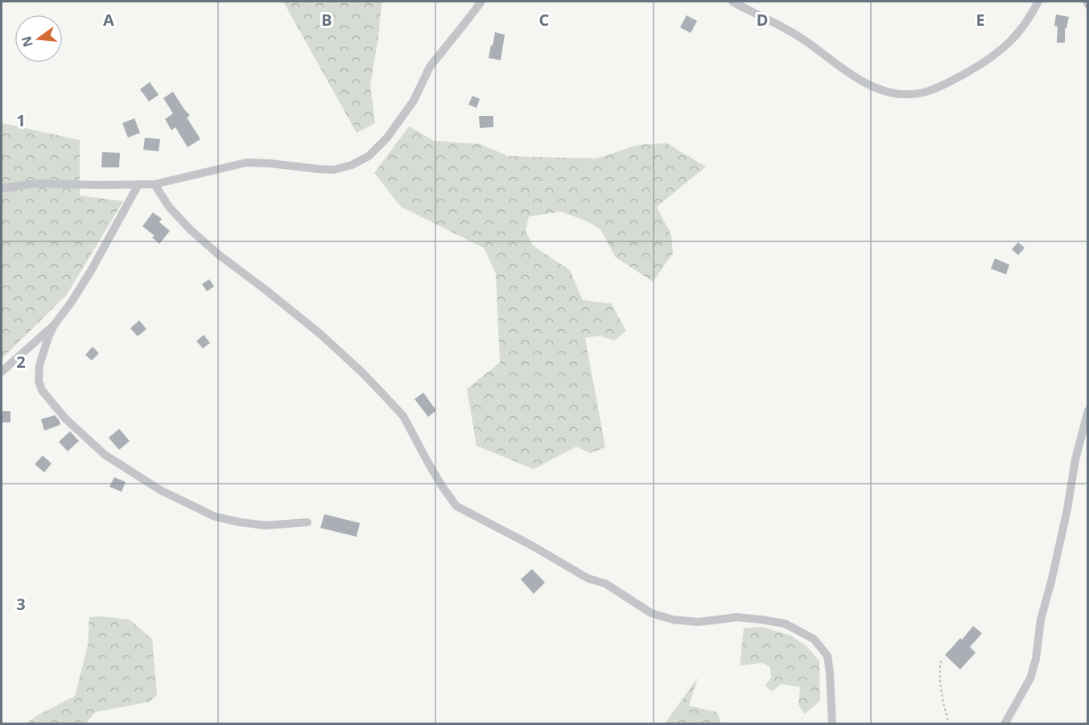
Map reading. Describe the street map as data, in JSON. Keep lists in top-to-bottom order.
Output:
{
  "north": "left",
  "grid": {
    "columns": [
      "A",
      "B",
      "C",
      "D",
      "E"
    ],
    "rows": ["1", "2", "3"]
  }
}
